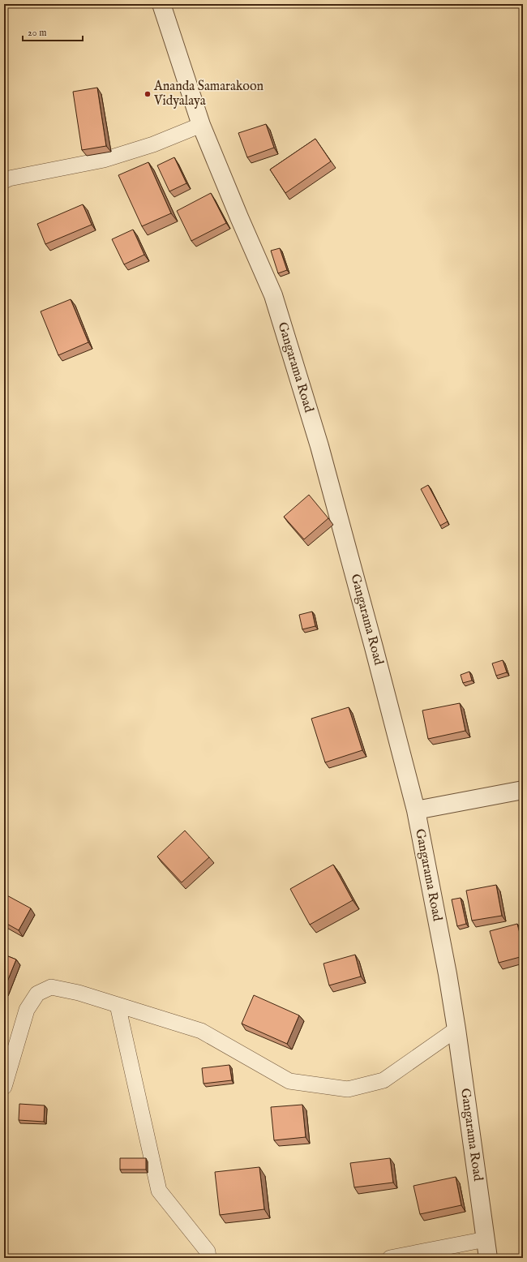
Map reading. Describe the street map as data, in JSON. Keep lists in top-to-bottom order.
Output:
{
  "streets": {
    "street": ["Gangarama Road"]
  },
  "places": ["Ananda Samarakoon Vidyalaya"],
  "scale_bar": "20 m"
}
